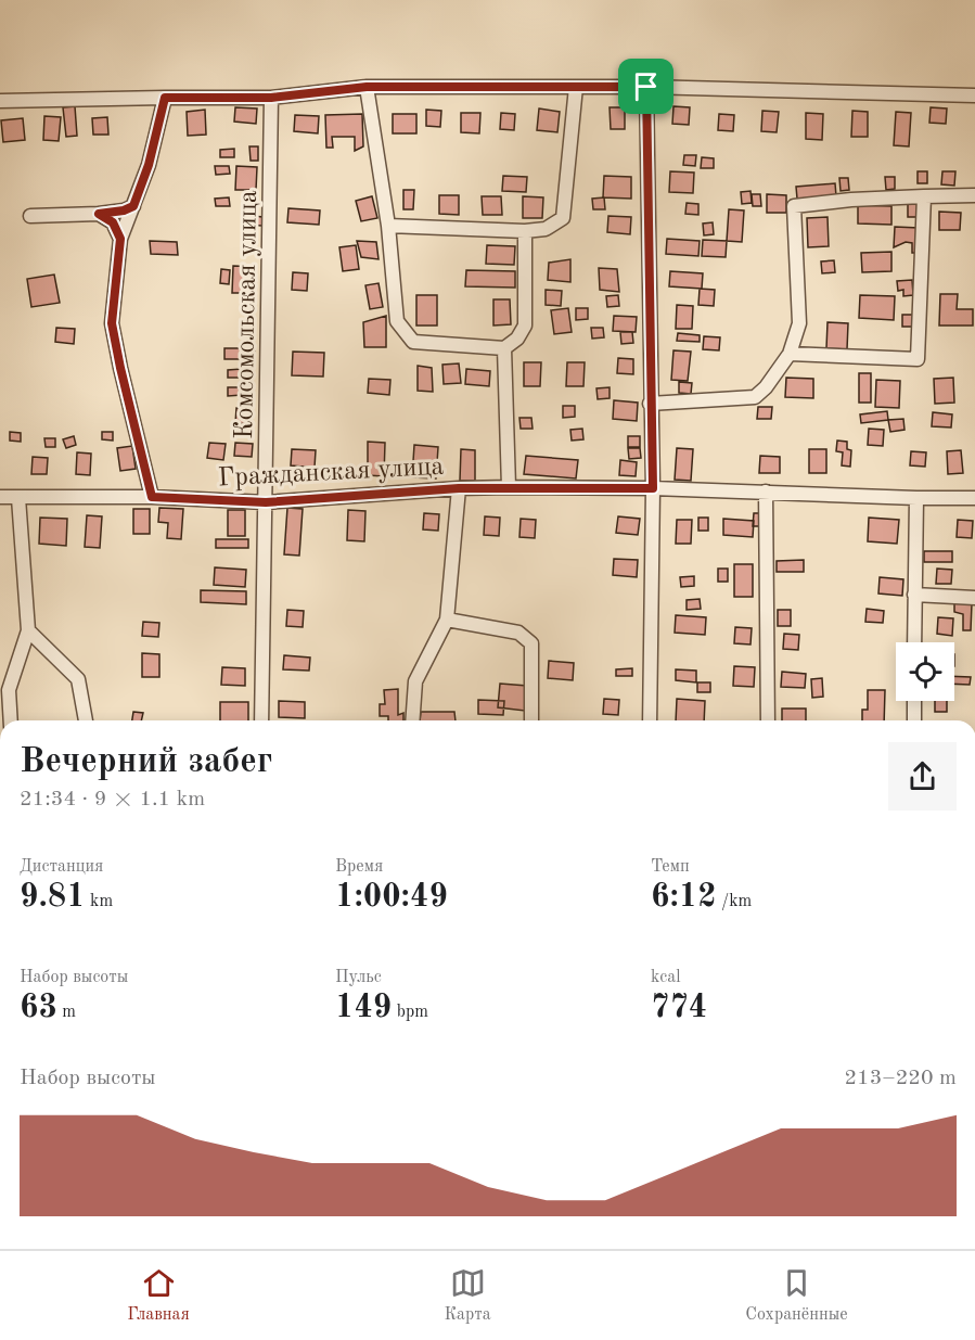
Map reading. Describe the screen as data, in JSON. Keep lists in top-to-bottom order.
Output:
{
  "streets": {
    "street": ["Комсомольская улица", "Гражданская улица"]
  },
  "crossings": [
    ["Комсомольская улица", "Гражданская улица"]
  ],
  "page": {
    "heading": ["Вечерний забег", "21:34 · 9 × 1.1 km"],
    "stats": [
      ["Дистанция", "9.81 km"],
      ["Время", "1:00:49"],
      ["Темп", "6:12 /km"],
      ["Набор высоты", "63 m"],
      ["Пульс", "149 bpm"],
      ["kcal", "774"]
    ],
    "chart": ["Набор высоты", "213–220 m"],
    "tabs": ["Главная", "Карта", "Сохранённые"]
  }
}
